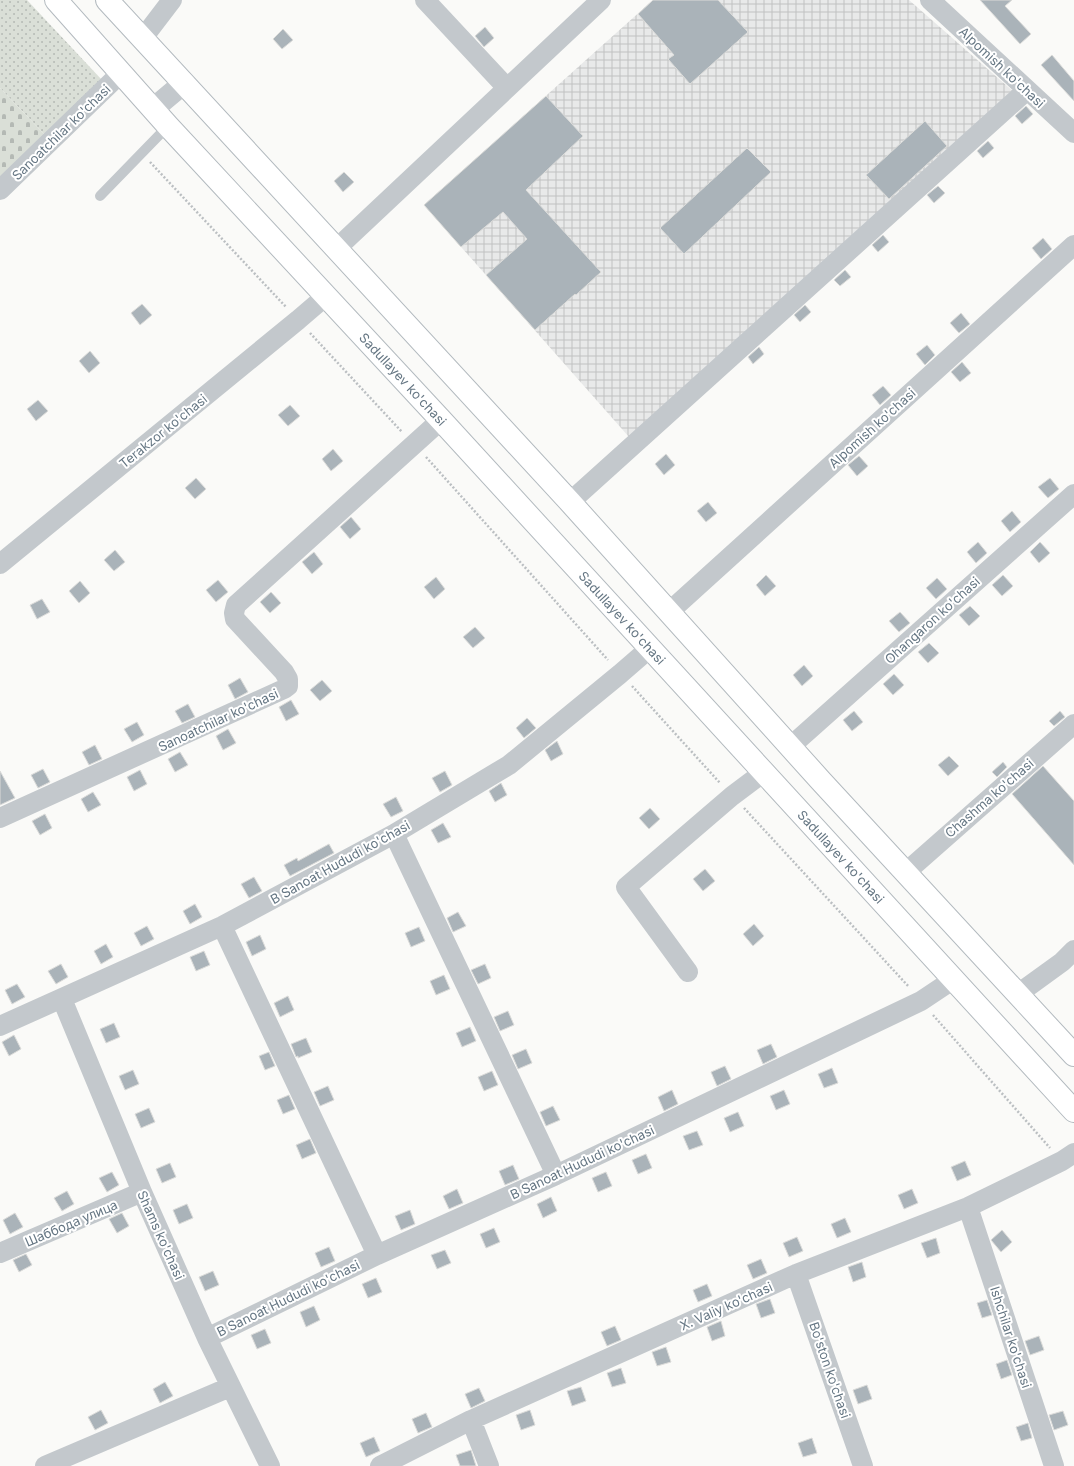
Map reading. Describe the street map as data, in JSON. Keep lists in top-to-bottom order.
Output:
{
  "streets": {
    "main road": ["Sadullayev ko'chasi"],
    "street": [
      "Alpomish ko'chasi",
      "Sanoatchilar ko'chasi",
      "Terakzor ko'chasi",
      "Ohangaron ko'chasi",
      "Chashma ko'chasi",
      "B Sanoat Hududi ko'chasi",
      "Шаббода улица",
      "Shams ko'chasi",
      "X. Valiy ko'chasi",
      "Ishchilar ko'chasi",
      "Bo'ston ko'chasi"
    ]
  },
  "crossings": [
    ["Sanoatchilar ko'chasi", "Sadullayev ko'chasi"],
    ["Sadullayev ko'chasi", "Terakzor ko'chasi"],
    ["Sadullayev ko'chasi", "B Sanoat Hududi ko'chasi"],
    ["B Sanoat Hududi ko'chasi", "Shams ko'chasi"],
    ["Шаббода улица", "Shams ko'chasi"],
    ["X. Valiy ko'chasi", "Ishchilar ko'chasi"],
    ["X. Valiy ko'chasi", "Bo'ston ko'chasi"]
  ]
}
